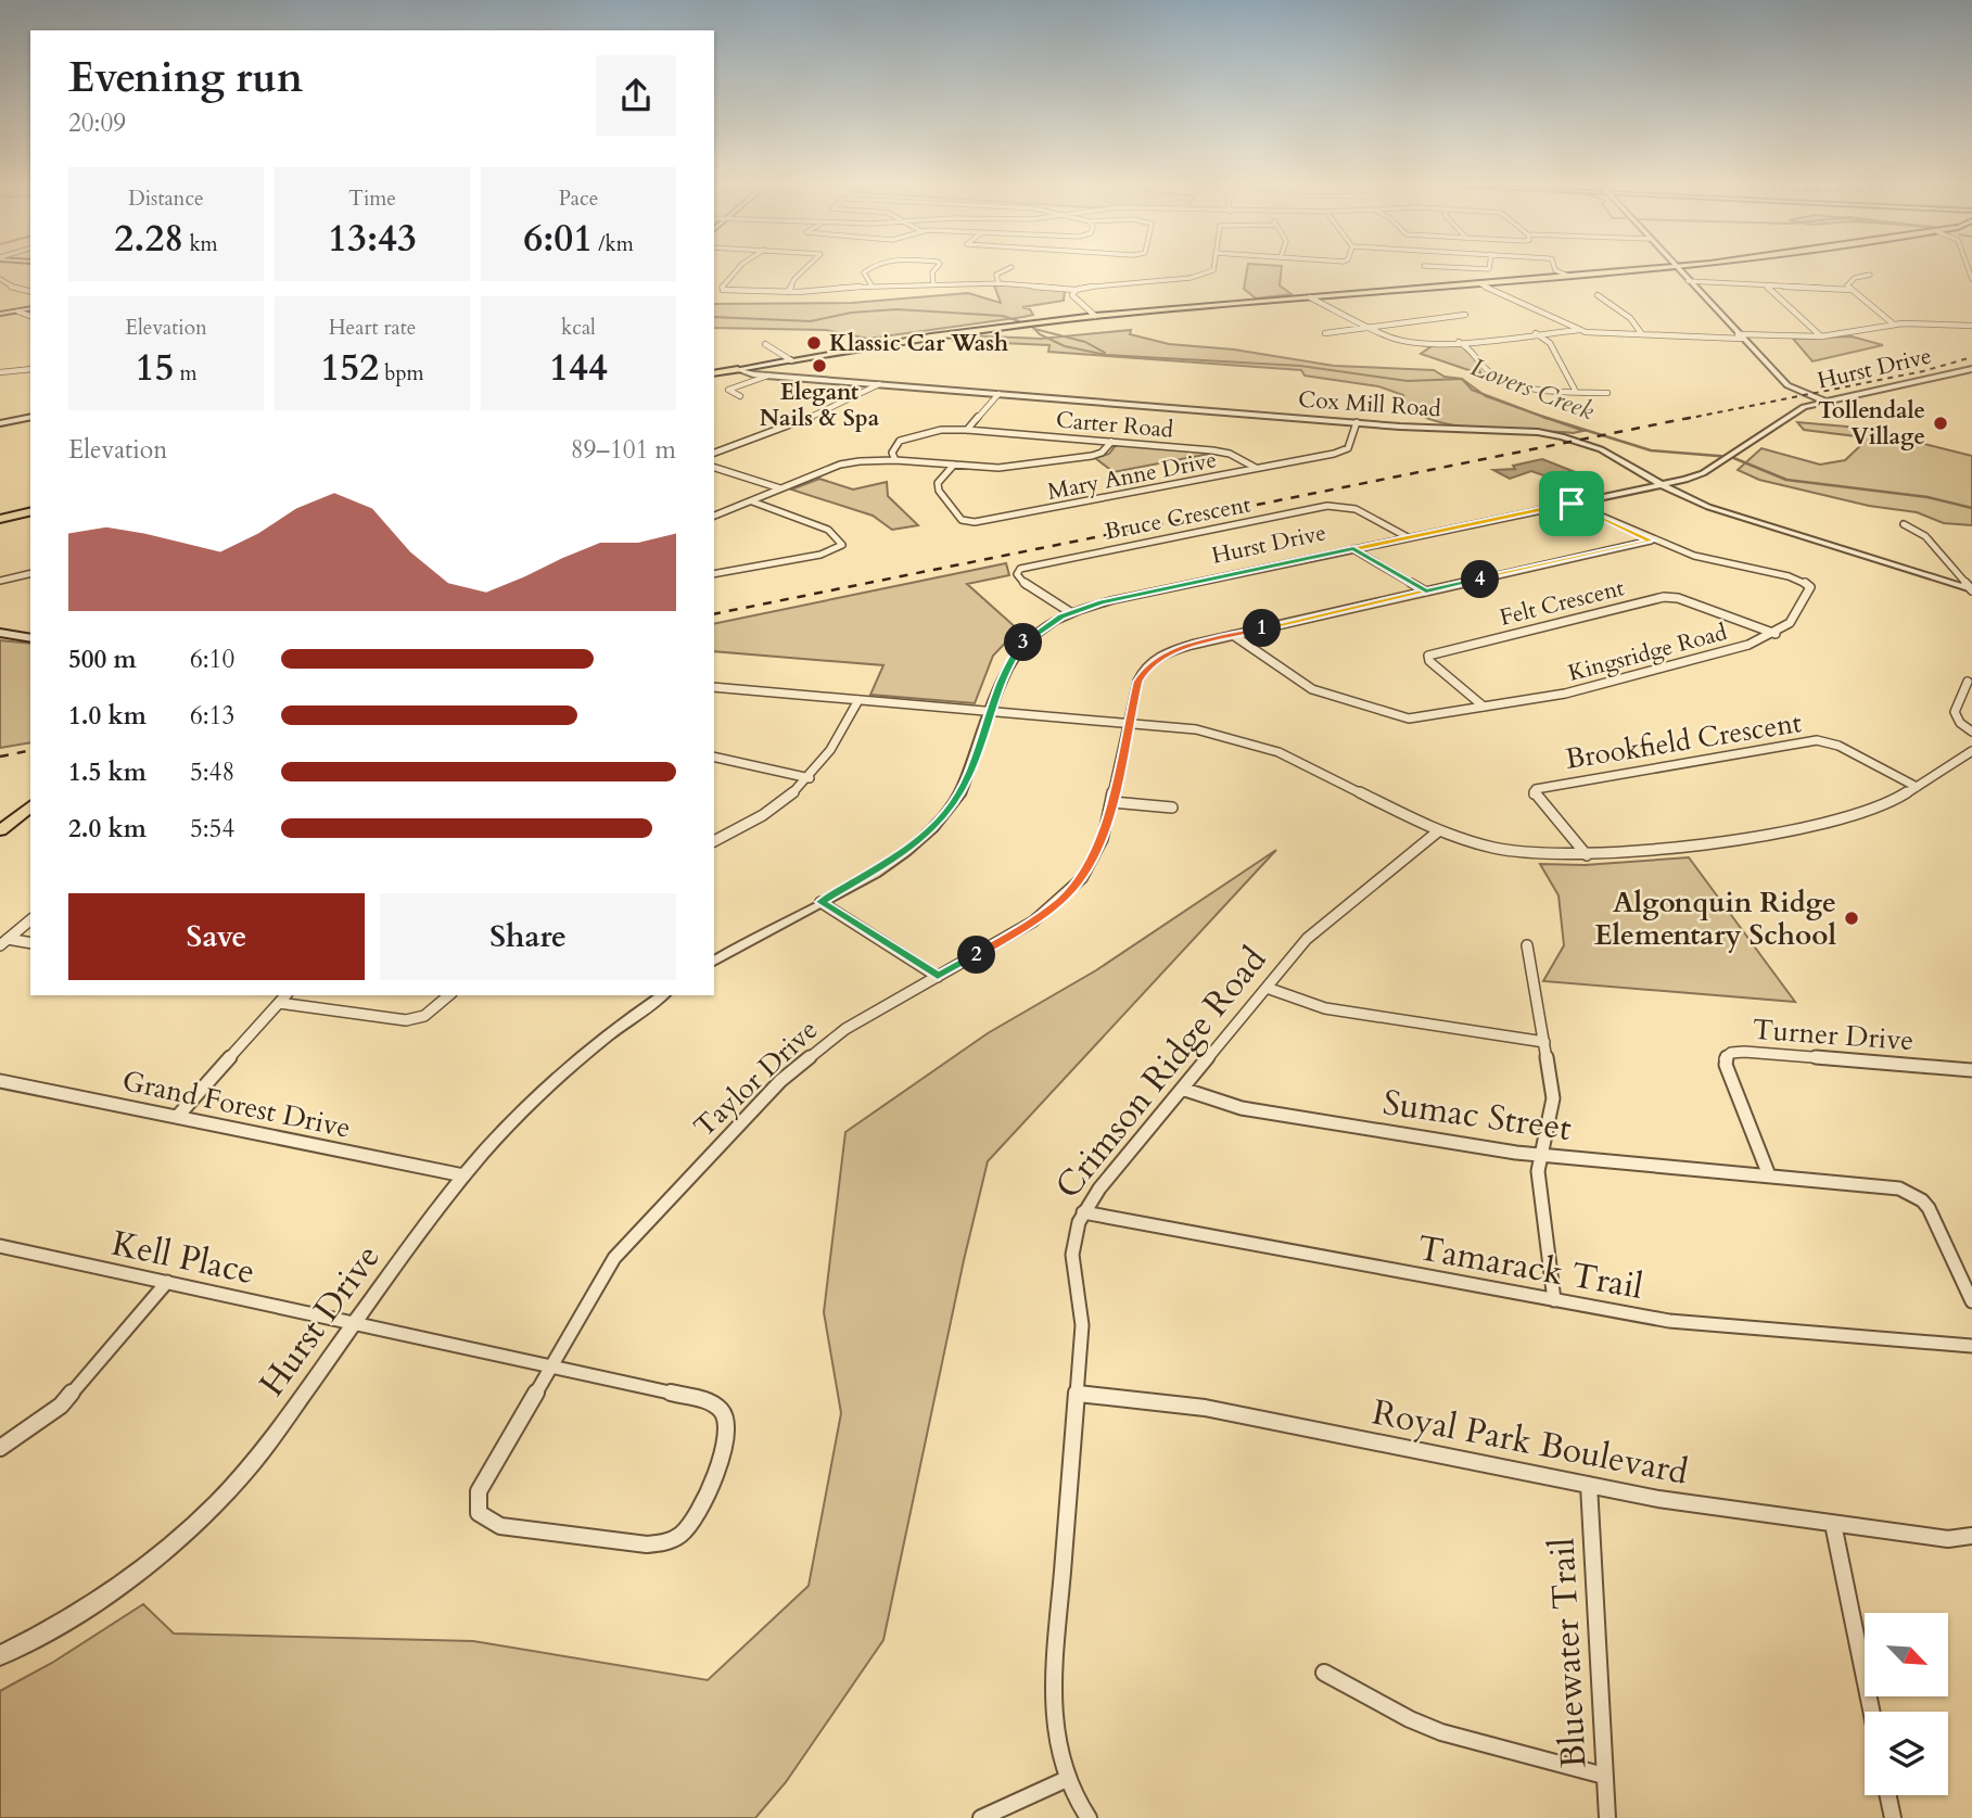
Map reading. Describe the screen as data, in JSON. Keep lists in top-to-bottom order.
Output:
{
  "streets": {
    "street": [
      "Hurst Drive",
      "Cox Mill Road",
      "Carter Road",
      "Mary Anne Drive",
      "Bruce Crescent",
      "Felt Crescent",
      "Kingsridge Road",
      "Brookfield Crescent",
      "Turner Drive",
      "Crimson Ridge Road",
      "Taylor Drive",
      "Grand Forest Drive",
      "Sumac Street",
      "Kell Place",
      "Tamarack Trail",
      "Royal Park Boulevard",
      "Bluewater Trail"
    ]
  },
  "crossings": [
    ["Hurst Drive", "Cox Mill Road"],
    ["Hurst Drive", "Bruce Crescent"],
    ["Hurst Drive", "Kingsridge Road"],
    ["Hurst Drive", "Grand Forest Drive"],
    ["Hurst Drive", "Kell Place"],
    ["Cox Mill Road", "Mary Anne Drive"],
    ["Carter Road", "Mary Anne Drive"],
    ["Felt Crescent", "Kingsridge Road"],
    ["Kingsridge Road", "Taylor Drive"],
    ["Turner Drive", "Sumac Street"],
    ["Crimson Ridge Road", "Sumac Street"],
    ["Crimson Ridge Road", "Tamarack Trail"],
    ["Crimson Ridge Road", "Royal Park Boulevard"],
    ["Taylor Drive", "Kell Place"],
    ["Royal Park Boulevard", "Bluewater Trail"]
  ],
  "water": ["Lovers Creek"],
  "places": [
    "Klassic Car Wash",
    "Elegant Nails & Spa",
    "Tollendale Village",
    "Algonquin Ridge Elementary School"
  ],
  "north": "bottom right",
  "page": {
    "heading": ["Evening run", "20:09"],
    "stats": [
      ["Distance", "2.28 km"],
      ["Time", "13:43"],
      ["Pace", "6:01 /km"],
      ["Elevation", "15 m"],
      ["Heart rate", "152 bpm"],
      ["kcal", "144"]
    ],
    "chart": ["Elevation", "89–101 m"],
    "pins": [
      "4",
      "1",
      "3",
      "2"
    ],
    "list": [
      {
        "name": "500 m",
        "note": "6:10"
      },
      {
        "name": "1.0 km",
        "note": "6:13"
      },
      {
        "name": "1.5 km",
        "note": "5:48"
      },
      {
        "name": "2.0 km",
        "note": "5:54"
      }
    ],
    "buttons": ["Save", "Share"]
  }
}
